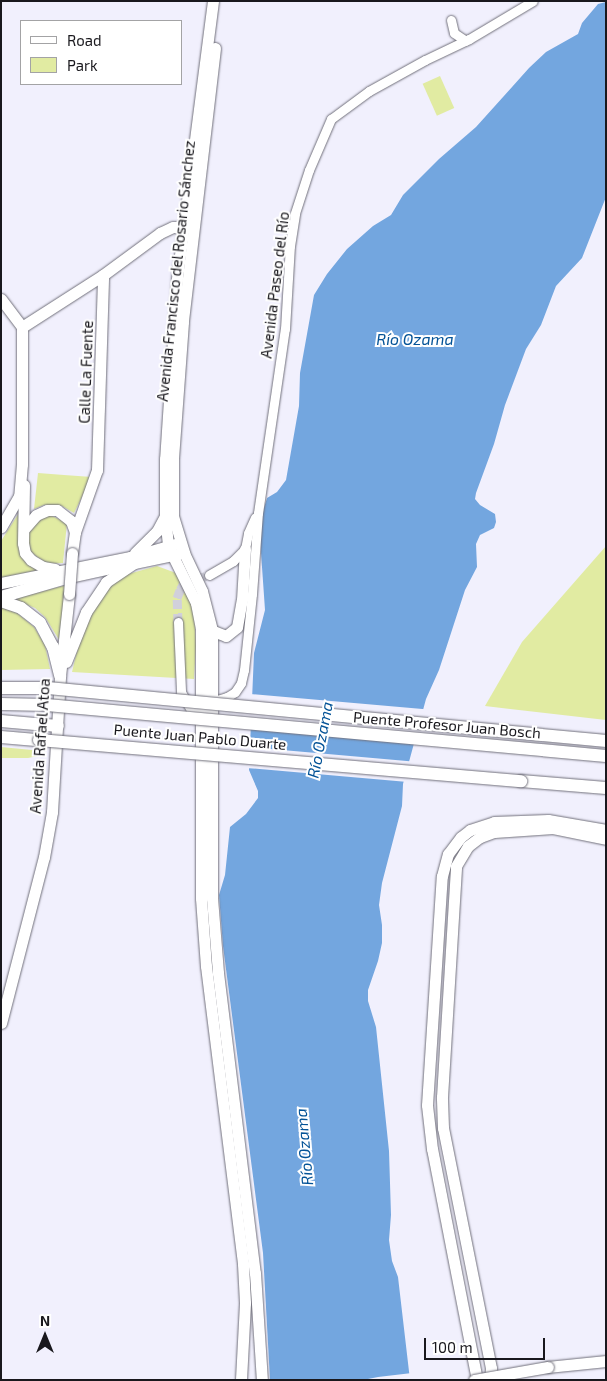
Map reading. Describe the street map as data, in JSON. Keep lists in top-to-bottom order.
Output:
{
  "streets": {
    "highway": ["Puente Profesor Juan Bosch", "Puente Juan Pablo Duarte"],
    "main road": ["Avenida Francisco del Rosario Sánchez", "Calle La Fuente", "Avenida Rafael Atoa"],
    "street": ["Avenida Paseo del Río"]
  },
  "crossings": [
    ["Calle La Fuente", "Avenida Rafael Atoa"]
  ],
  "water": ["Río Ozama"],
  "legend": ["Road", "Park"],
  "scale_bar": "100 m",
  "north": "top"
}
